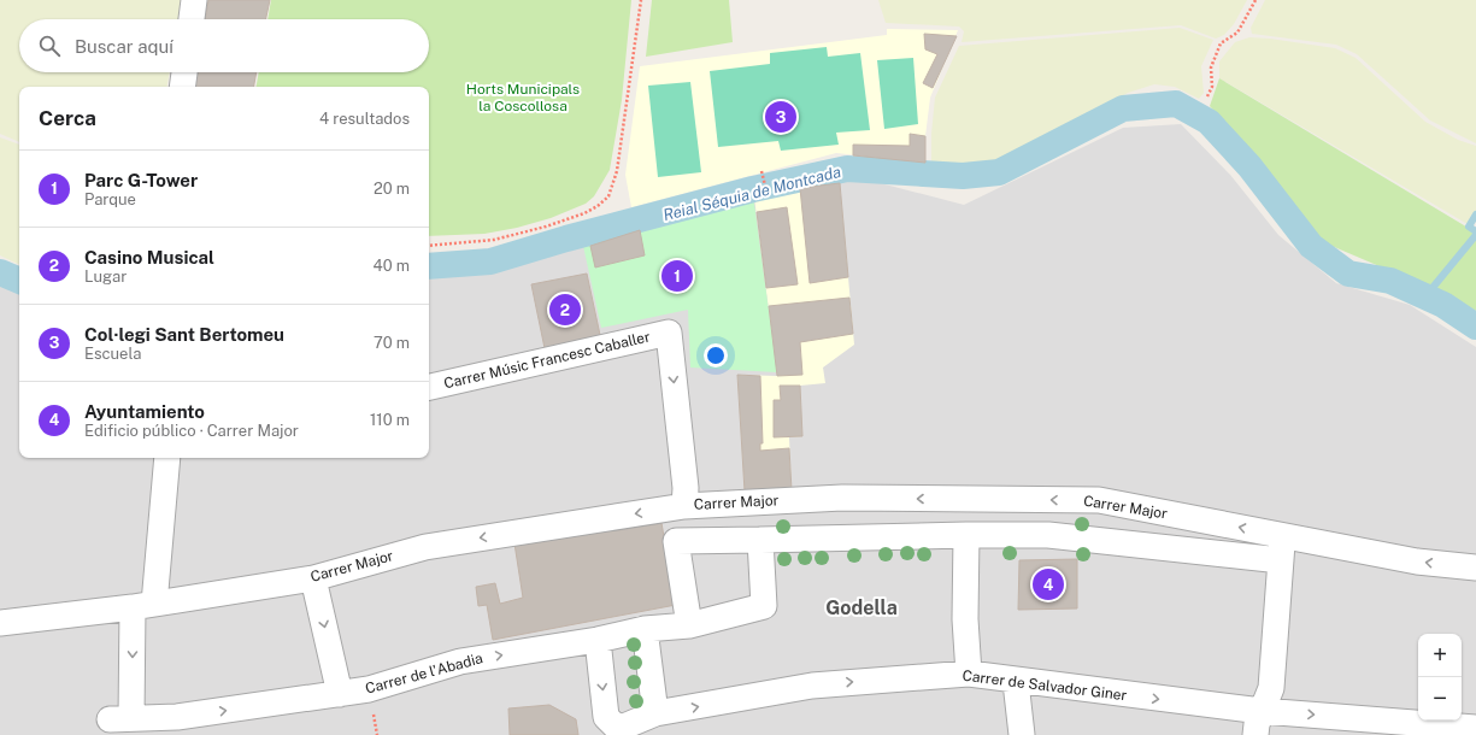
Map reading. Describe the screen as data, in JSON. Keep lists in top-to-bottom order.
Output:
{
  "streets": {
    "street": [
      "Carrer Músic Francesc Caballer",
      "Carrer Major",
      "Carrer de l'Abadia",
      "Carrer de Salvador Giner"
    ]
  },
  "crossings": [
    ["Carrer Músic Francesc Caballer", "Carrer Major"],
    ["Carrer Major", "Carrer de l'Abadia"]
  ],
  "districts": ["Godella"],
  "water": ["Reial Séquia de Montcada"],
  "parks": ["Horts Municipals la Coscollosa"],
  "page": {
    "search": "Buscar aquí",
    "heading": ["Cerca", "4 resultados"],
    "pins": [
      "3",
      "1",
      "2",
      "4"
    ],
    "list": [
      {
        "mark": "1",
        "name": "Parc G-Tower",
        "note": "Parque",
        "value": "20 m"
      },
      {
        "mark": "2",
        "name": "Casino Musical",
        "note": "Lugar",
        "value": "40 m"
      },
      {
        "mark": "3",
        "name": "Col·legi Sant Bertomeu",
        "note": "Escuela",
        "value": "70 m"
      },
      {
        "mark": "4",
        "name": "Ayuntamiento",
        "note": "Edificio público · Carrer Major",
        "value": "110 m"
      }
    ],
    "map_buttons": ["+", "−"]
  }
}
